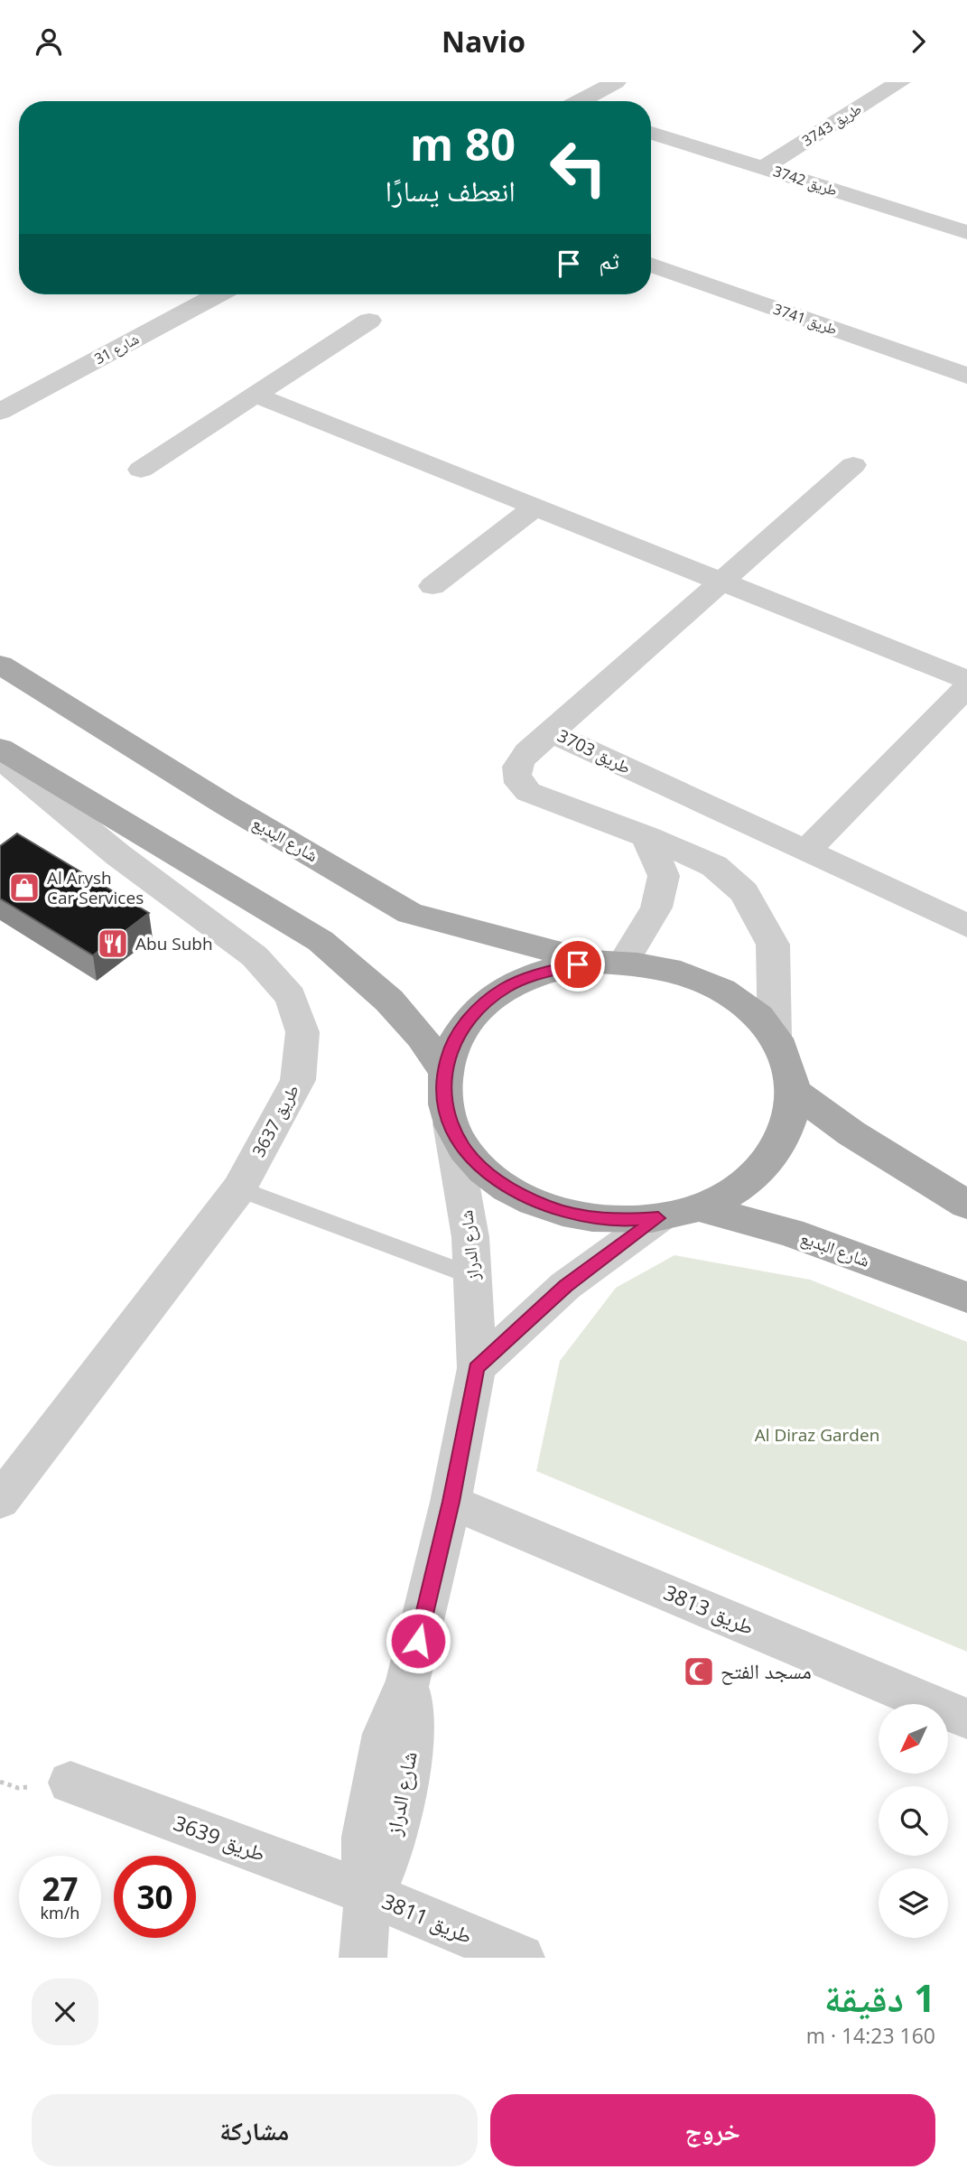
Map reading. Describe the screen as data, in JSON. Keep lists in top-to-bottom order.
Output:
{
  "streets": {
    "main road": ["شارع البديع"],
    "street": [
      "طريق 3743",
      "طريق 3742",
      "طريق 3741",
      "شارع 31",
      "طريق 3703",
      "طريق 3637",
      "شارع الدراز",
      "طريق 3813",
      "طريق 3639",
      "طريق 3811"
    ]
  },
  "crossings": [
    ["طريق 3743", "طريق 3742"],
    ["شارع الدراز", "طريق 3813"],
    ["شارع الدراز", "طريق 3639"],
    ["شارع الدراز", "طريق 3811"],
    ["طريق 3639", "طريق 3811"]
  ],
  "parks": ["Al Diraz Garden"],
  "places": {
    "shop": ["Al Arysh Car Services"],
    "restaurant": ["Abu Subh"],
    "mosque": ["مسجد الفتح"]
  },
  "north": "bottom left",
  "page": {
    "header": "Navio",
    "turn": ["80 m", "انعطف يسارًا"],
    "then": "ثم",
    "speed": "27 km/h",
    "limit": "30",
    "heading": ["1 دقيقة", "160 m · 14:23"],
    "buttons": ["خروج", "مشاركة"]
  }
}
